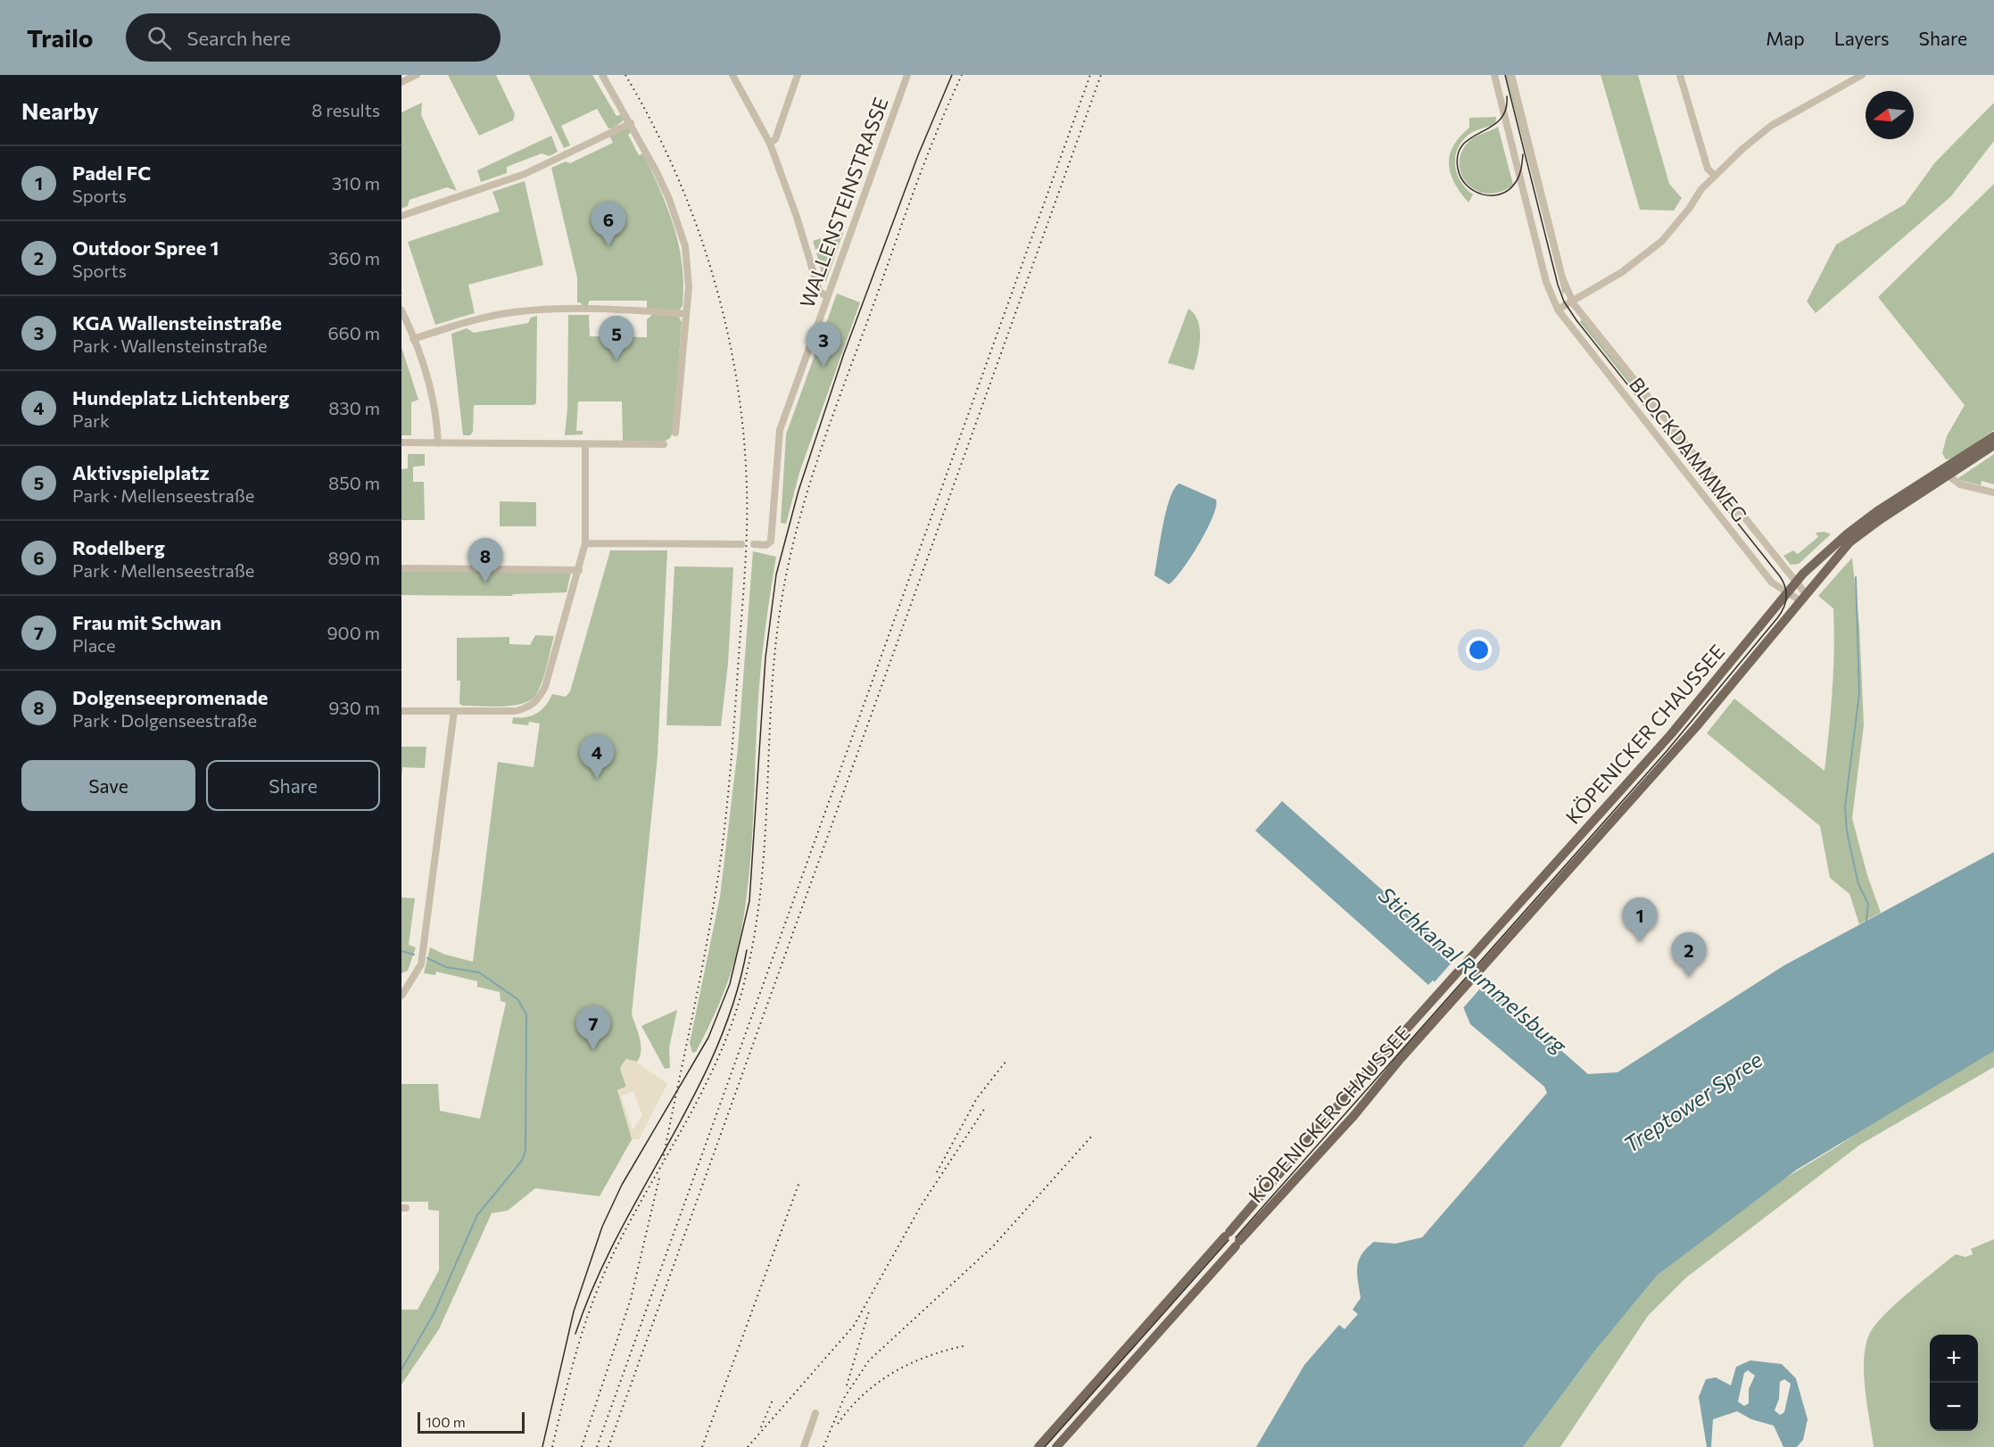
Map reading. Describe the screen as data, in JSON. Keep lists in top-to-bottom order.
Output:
{
  "streets": {
    "main road": ["KÖPENICKER CHAUSSEE"],
    "street": ["WALLENSTEINSTRASSE", "BLOCKDAMMWEG"]
  },
  "crossings": [
    ["BLOCKDAMMWEG", "KÖPENICKER CHAUSSEE"]
  ],
  "water": ["Stichkanal Rummelsburg", "Treptower Spree"],
  "scale_bar": "100 m",
  "north": "left",
  "page": {
    "header": "Trailo",
    "search": "Search here",
    "nav": ["Map", "Layers", "Share"],
    "heading": ["Nearby", "8 results"],
    "list": [
      {
        "mark": "1",
        "name": "Padel FC",
        "note": "Sports",
        "value": "310 m"
      },
      {
        "mark": "2",
        "name": "Outdoor Spree 1",
        "note": "Sports",
        "value": "360 m"
      },
      {
        "mark": "3",
        "name": "KGA Wallensteinstraße",
        "note": "Park · Wallensteinstraße",
        "value": "660 m"
      },
      {
        "mark": "4",
        "name": "Hundeplatz Lichtenberg",
        "note": "Park",
        "value": "830 m"
      },
      {
        "mark": "5",
        "name": "Aktivspielplatz",
        "note": "Park · Mellenseestraße",
        "value": "850 m"
      },
      {
        "mark": "6",
        "name": "Rodelberg",
        "note": "Park · Mellenseestraße",
        "value": "890 m"
      },
      {
        "mark": "7",
        "name": "Frau mit Schwan",
        "note": "Place",
        "value": "900 m"
      },
      {
        "mark": "8",
        "name": "Dolgenseepromenade",
        "note": "Park · Dolgenseestraße",
        "value": "930 m"
      }
    ],
    "pins": [
      "6",
      "5",
      "3",
      "8",
      "4",
      "1",
      "2",
      "7"
    ],
    "buttons": ["Save", "Share"],
    "map_buttons": ["+", "−"],
    "scale": "100 m"
  }
}
